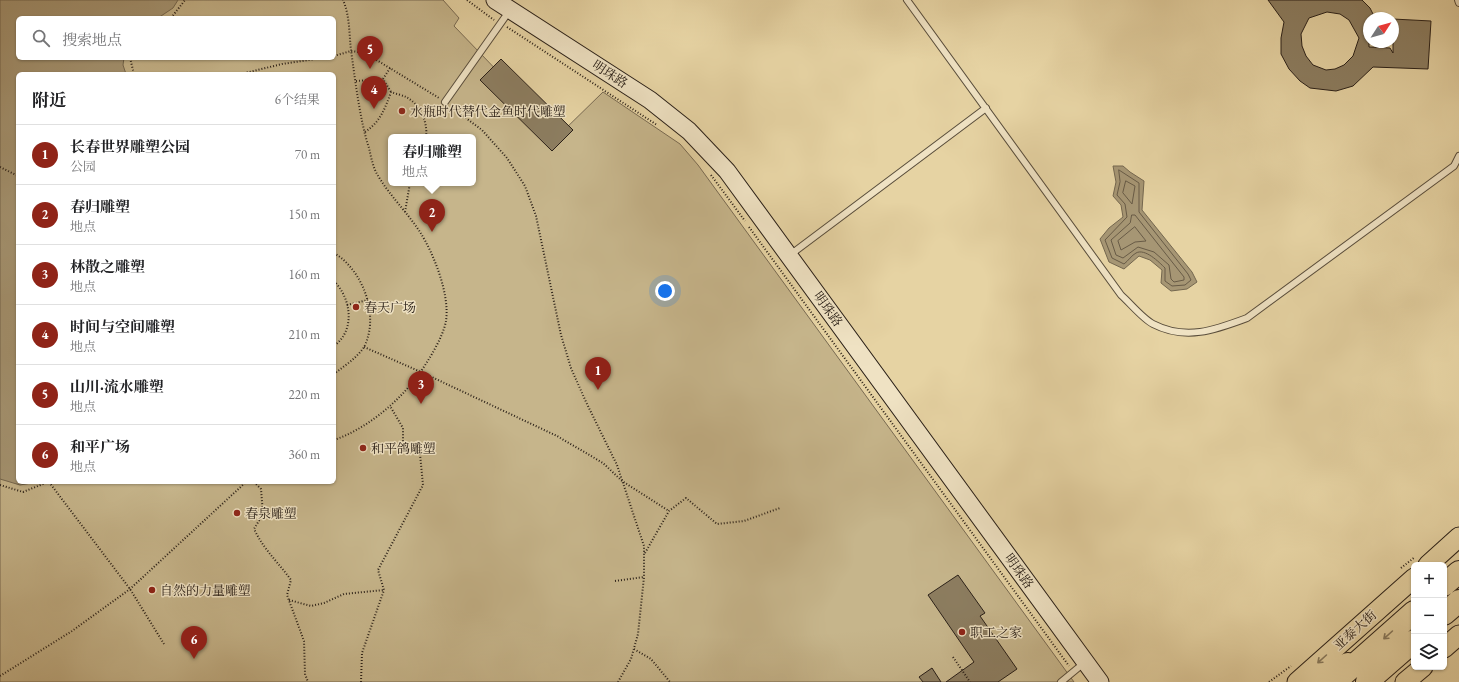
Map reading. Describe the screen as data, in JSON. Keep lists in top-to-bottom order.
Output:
{
  "streets": {
    "main road": ["亚泰大街"],
    "street": ["明珠路"]
  },
  "one_way": ["亚泰大街"],
  "places": [
    "水瓶时代替代金鱼时代雕塑",
    "春天广场",
    "和平鸽雕塑",
    "春泉雕塑",
    "自然的力量雕塑",
    "职工之家"
  ],
  "north": "top right",
  "page": {
    "search": "搜索地点",
    "pins": [
      "5",
      "4",
      "2",
      "1",
      "3",
      "6"
    ],
    "heading": ["附近", "6个结果"],
    "list": [
      {
        "mark": "1",
        "name": "长春世界雕塑公园",
        "note": "公园",
        "value": "70 m"
      },
      {
        "mark": "2",
        "name": "春归雕塑",
        "note": "地点",
        "value": "150 m"
      },
      {
        "mark": "3",
        "name": "林散之雕塑",
        "note": "地点",
        "value": "160 m"
      },
      {
        "mark": "4",
        "name": "时间与空间雕塑",
        "note": "地点",
        "value": "210 m"
      },
      {
        "mark": "5",
        "name": "山川·流水雕塑",
        "note": "地点",
        "value": "220 m"
      },
      {
        "mark": "6",
        "name": "和平广场",
        "note": "地点",
        "value": "360 m"
      }
    ],
    "popup": ["春归雕塑", "地点"],
    "map_buttons": ["+", "−"]
  }
}
